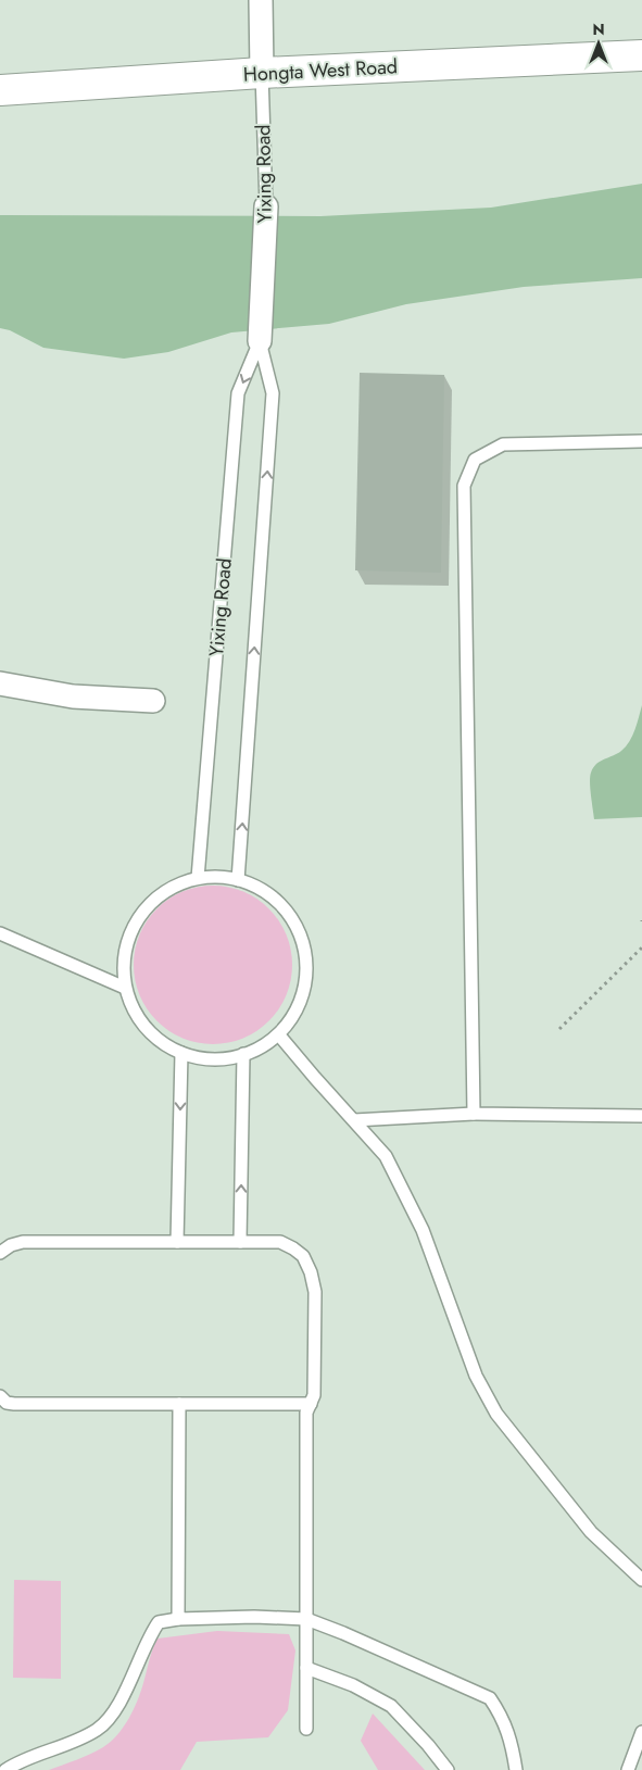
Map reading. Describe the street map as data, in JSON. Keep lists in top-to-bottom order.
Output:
{
  "streets": {
    "street": ["Hongta West Road", "Yixing Road"]
  },
  "crossings": [
    ["Hongta West Road", "Yixing Road"]
  ],
  "north": "top"
}
